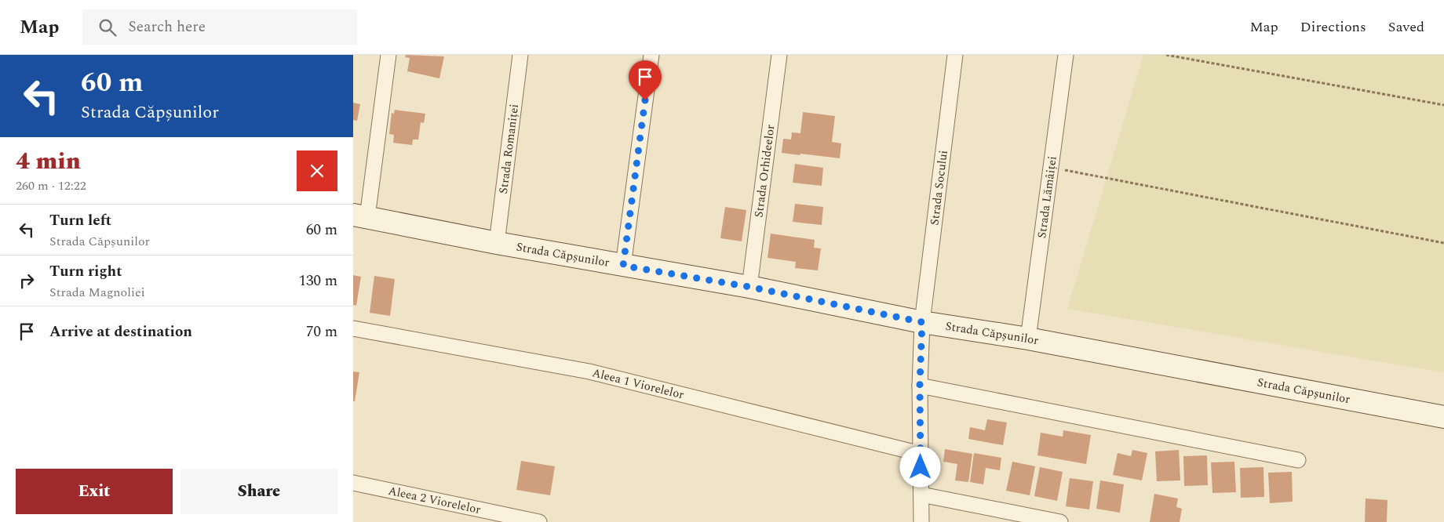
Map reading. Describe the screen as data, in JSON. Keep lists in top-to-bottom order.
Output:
{
  "streets": {
    "street": [
      "Strada Romaniței",
      "Strada Orhideelor",
      "Strada Socului",
      "Strada Lămâiței",
      "Strada Căpșunilor",
      "Aleea 1 Viorelelor",
      "Aleea 2 Viorelelor"
    ]
  },
  "crossings": [
    ["Strada Romaniței", "Strada Căpșunilor"],
    ["Strada Orhideelor", "Strada Căpșunilor"],
    ["Strada Socului", "Strada Căpșunilor"],
    ["Strada Socului", "Aleea 1 Viorelelor"],
    ["Strada Lămâiței", "Strada Căpșunilor"]
  ],
  "page": {
    "header": "Map",
    "search": "Search here",
    "nav": ["Map", "Directions", "Saved"],
    "turn": ["60 m", "Strada Căpșunilor"],
    "heading": ["4 min", "260 m · 12:22"],
    "list": [
      {
        "name": "Turn left",
        "note": "Strada Căpșunilor",
        "value": "60 m"
      },
      {
        "name": "Turn right",
        "note": "Strada Magnoliei",
        "value": "130 m"
      },
      {
        "name": "Arrive at destination",
        "value": "70 m"
      }
    ],
    "buttons": ["Exit", "Share"]
  }
}
